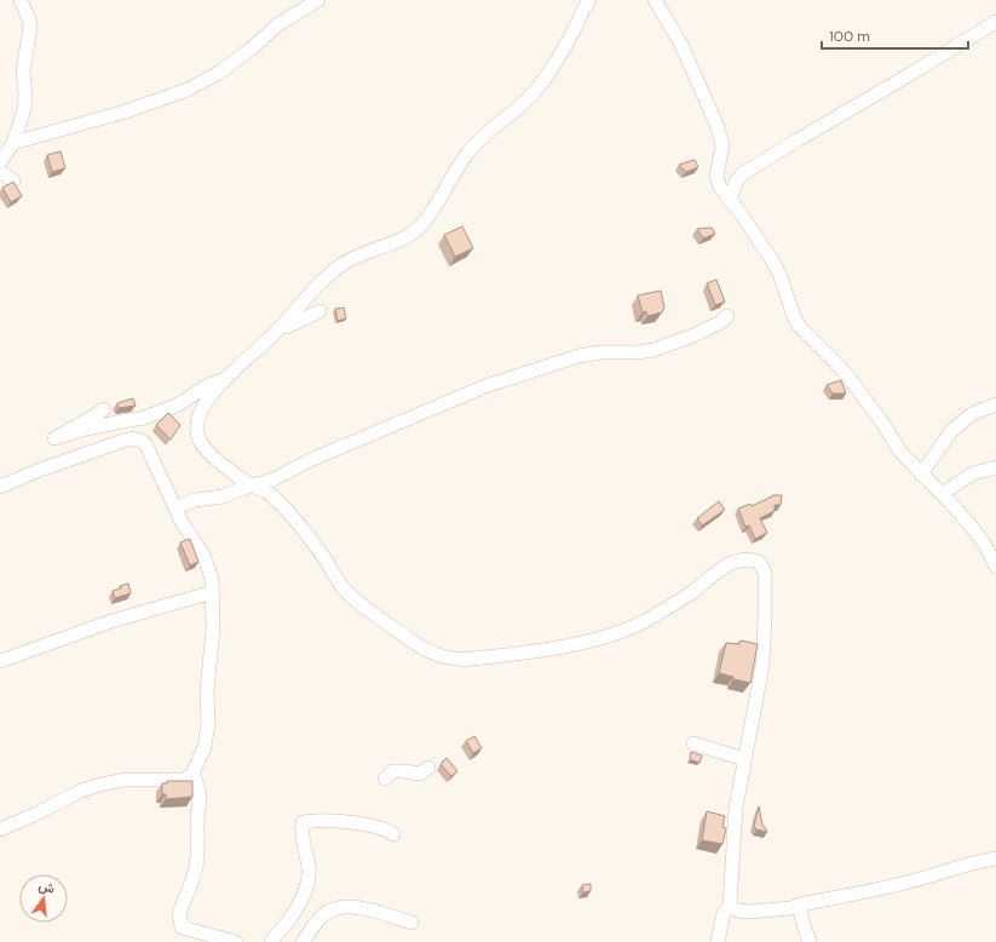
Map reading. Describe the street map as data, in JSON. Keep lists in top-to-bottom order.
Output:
{
  "scale_bar": "100 m",
  "north": "top"
}
